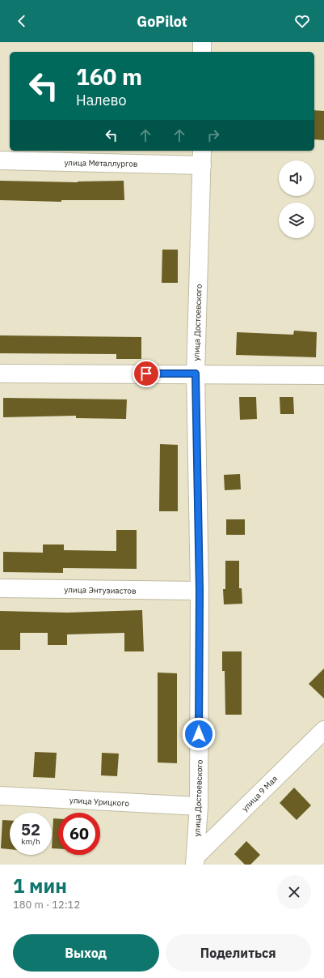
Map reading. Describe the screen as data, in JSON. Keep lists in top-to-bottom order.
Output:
{
  "streets": {
    "street": [
      "улица Металлургов",
      "улица Достоевского",
      "улица Энтузиастов",
      "улица 9 Мая",
      "улица Урицкого"
    ]
  },
  "crossings": [
    ["улица Металлургов", "улица Достоевского"],
    ["улица Достоевского", "улица Энтузиастов"],
    ["улица Достоевского", "улица 9 Мая"],
    ["улица Достоевского", "улица Урицкого"]
  ],
  "page": {
    "header": "GoPilot",
    "turn": ["160 m", "Налево"],
    "speed": "52 km/h",
    "limit": "60",
    "heading": ["1 мин", "180 m · 12:12"],
    "buttons": ["Выход", "Поделиться"]
  }
}
